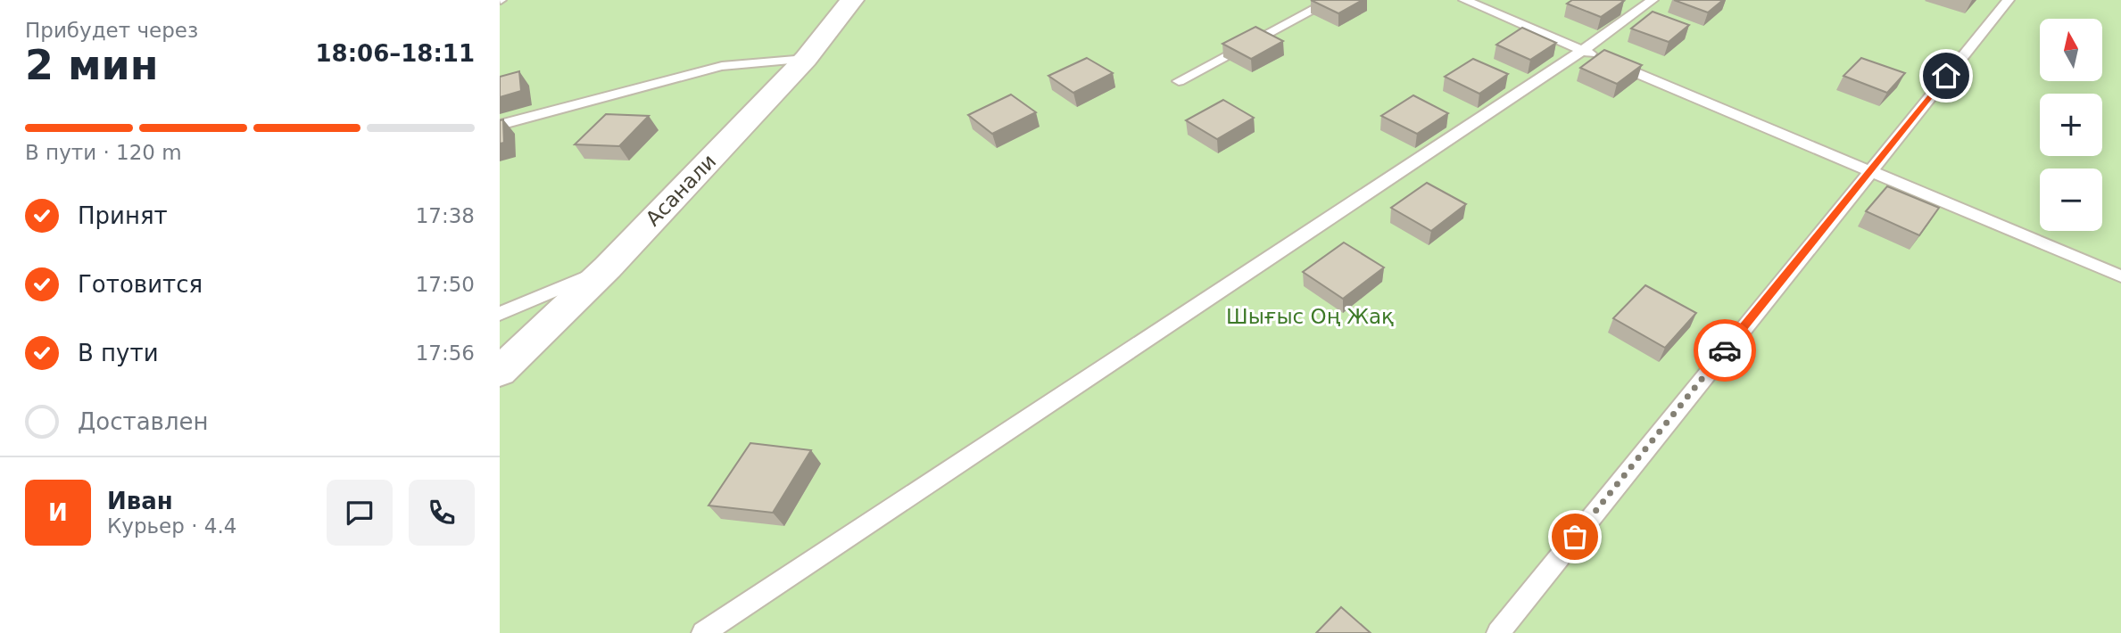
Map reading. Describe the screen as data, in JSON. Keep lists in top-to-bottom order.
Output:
{
  "streets": {
    "street": ["Асанали"]
  },
  "parks": ["Шығыс Оң Жақ"],
  "north": "top",
  "page": {
    "heading": ["2 мин", "Прибудет через", "18:06–18:11"],
    "panel": ["Иван", "Курьер · 4.4"],
    "map_buttons": ["+", "−"],
    "bar": "В пути · 120 m",
    "list": [
      ["Принят", "17:38"],
      ["Готовится", "17:50"],
      ["В пути", "17:56"],
      "Доставлен"
    ],
    "round": "И"
  }
}
